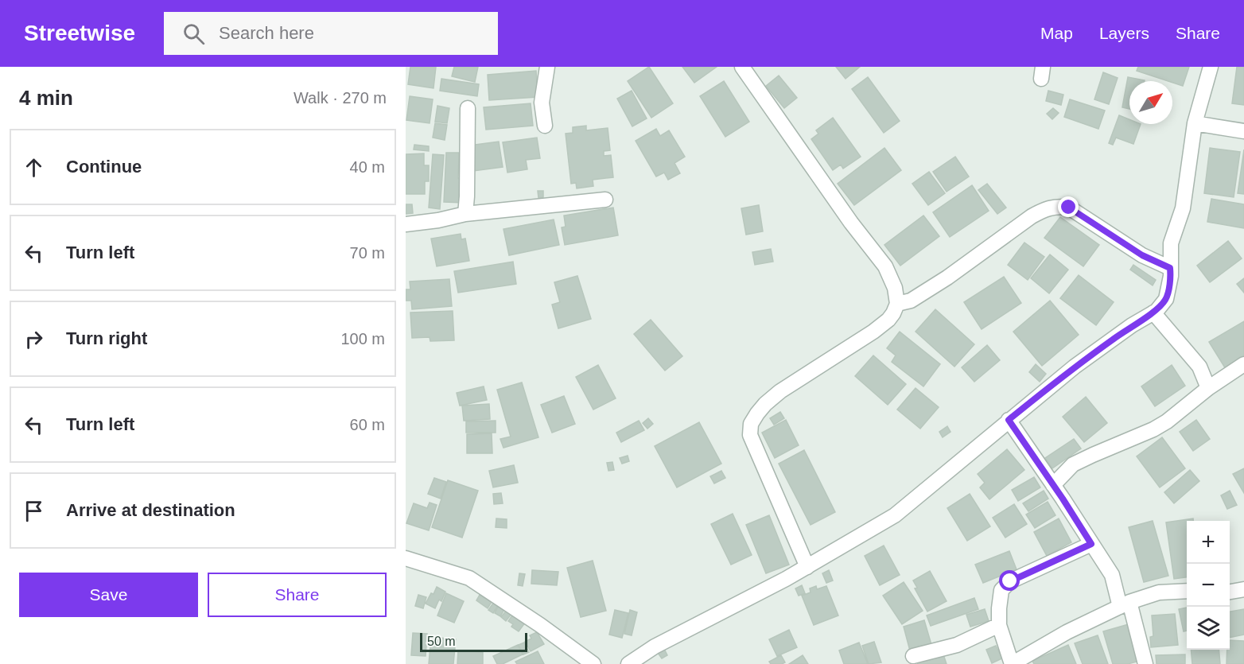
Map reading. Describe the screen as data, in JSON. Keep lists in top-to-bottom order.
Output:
{
  "scale_bar": "50 m",
  "north": "top right",
  "page": {
    "header": "Streetwise",
    "search": "Search here",
    "nav": ["Map", "Layers", "Share"],
    "heading": ["4 min", "Walk · 270 m"],
    "list": [
      ["Continue", "40 m"],
      ["Turn left", "70 m"],
      ["Turn right", "100 m"],
      ["Turn left", "60 m"],
      "Arrive at destination"
    ],
    "map_buttons": ["+", "−"],
    "buttons": ["Save", "Share"],
    "scale": "50 m"
  }
}
